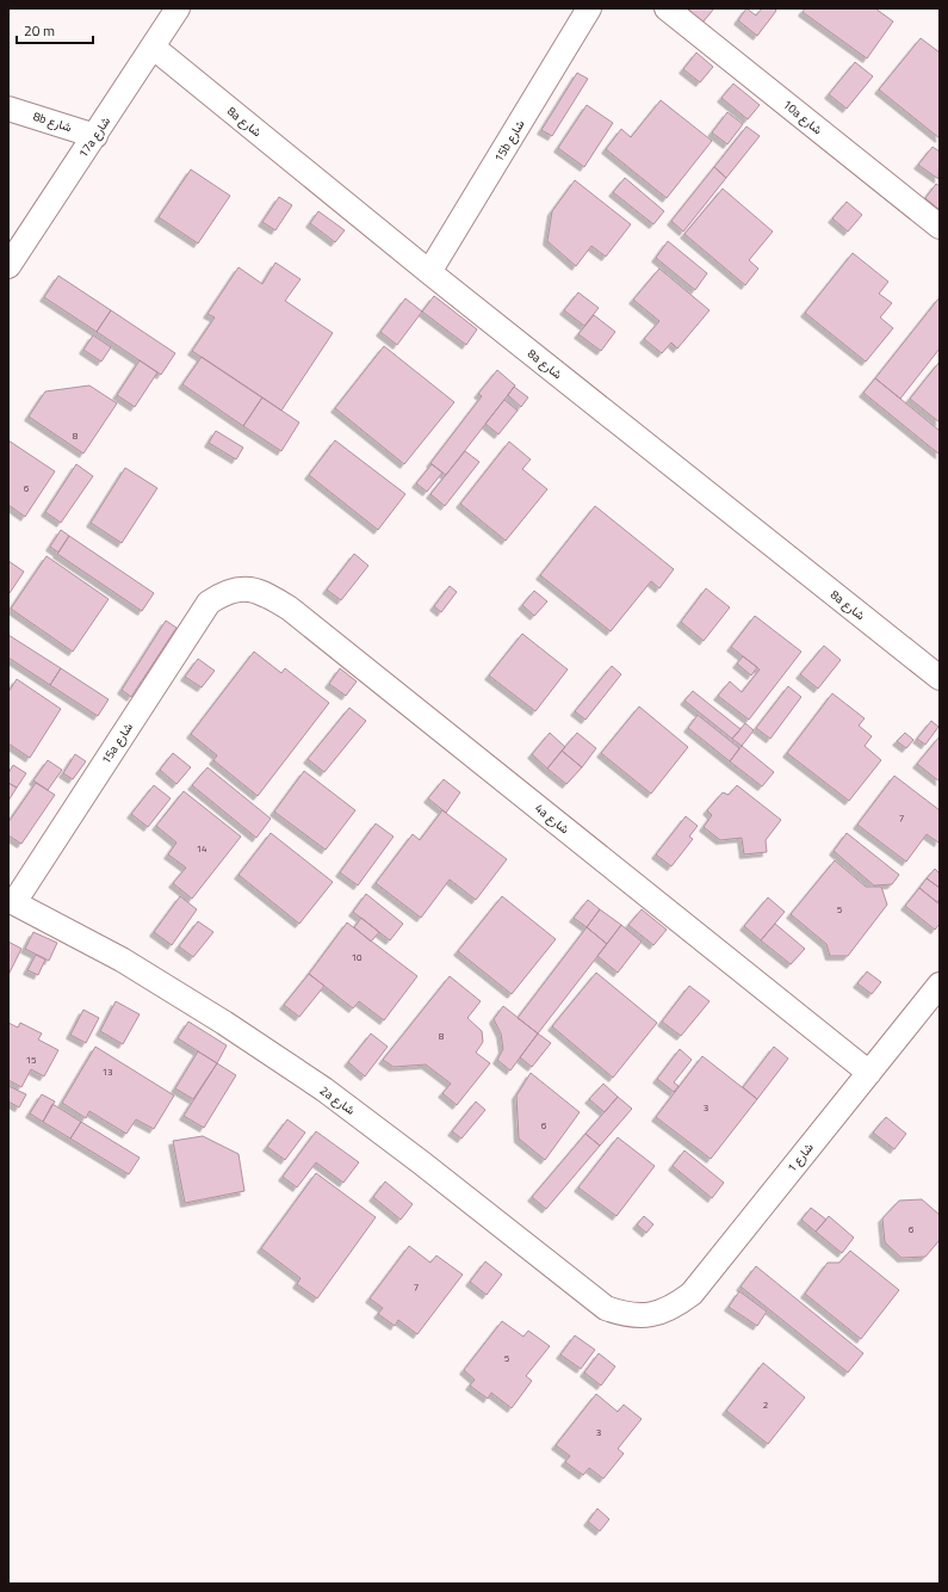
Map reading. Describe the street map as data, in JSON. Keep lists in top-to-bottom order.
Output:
{
  "streets": {
    "street": [
      "10a شارع",
      "8b شارع",
      "8a شارع",
      "17a شارع",
      "15b شارع",
      "15a شارع",
      "4a شارع",
      "2a شارع",
      "شارع 1"
    ]
  },
  "crossings": [
    ["8b شارع", "17a شارع"],
    ["8a شارع", "17a شارع"],
    ["8a شارع", "15b شارع"],
    ["15a شارع", "4a شارع"],
    ["15a شارع", "2a شارع"],
    ["4a شارع", "شارع 1"],
    ["2a شارع", "شارع 1"]
  ],
  "house_numbers": [
    "8",
    "6",
    "7",
    "14",
    "5",
    "10",
    "8",
    "15",
    "13",
    "3",
    "6",
    "6",
    "7",
    "5",
    "2",
    "3"
  ],
  "scale_bar": "20 m"
}
